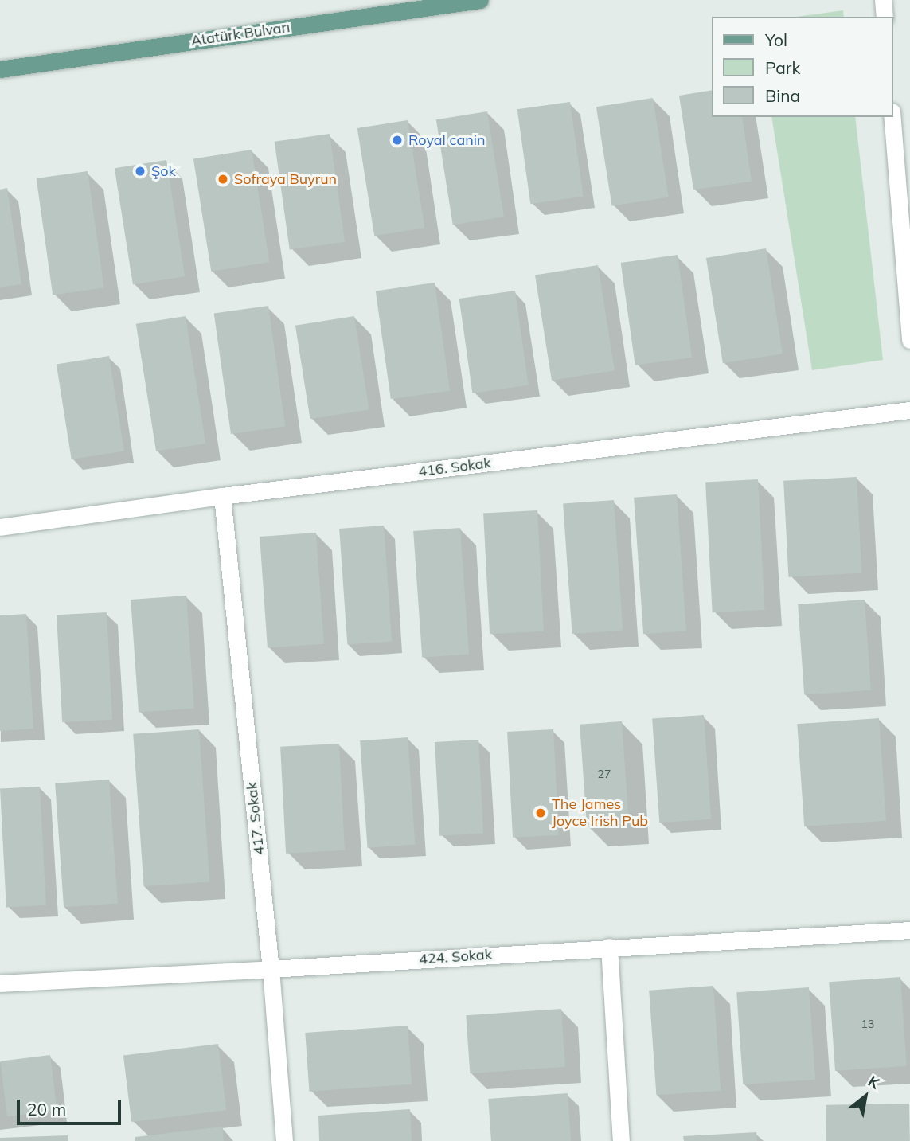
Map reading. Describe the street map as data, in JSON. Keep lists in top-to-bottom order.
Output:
{
  "streets": {
    "main road": ["Atatürk Bulvarı"],
    "street": ["416. Sokak", "417. Sokak", "424. Sokak"]
  },
  "crossings": [
    ["416. Sokak", "417. Sokak"],
    ["417. Sokak", "424. Sokak"]
  ],
  "places": [
    "Royal canin",
    "Şok",
    "Sofraya Buyrun",
    "The James Joyce Irish Pub"
  ],
  "house_numbers": ["27", "13"],
  "legend": ["Yol", "Park", "Bina"],
  "scale_bar": "20 m",
  "north": "top right"
}
